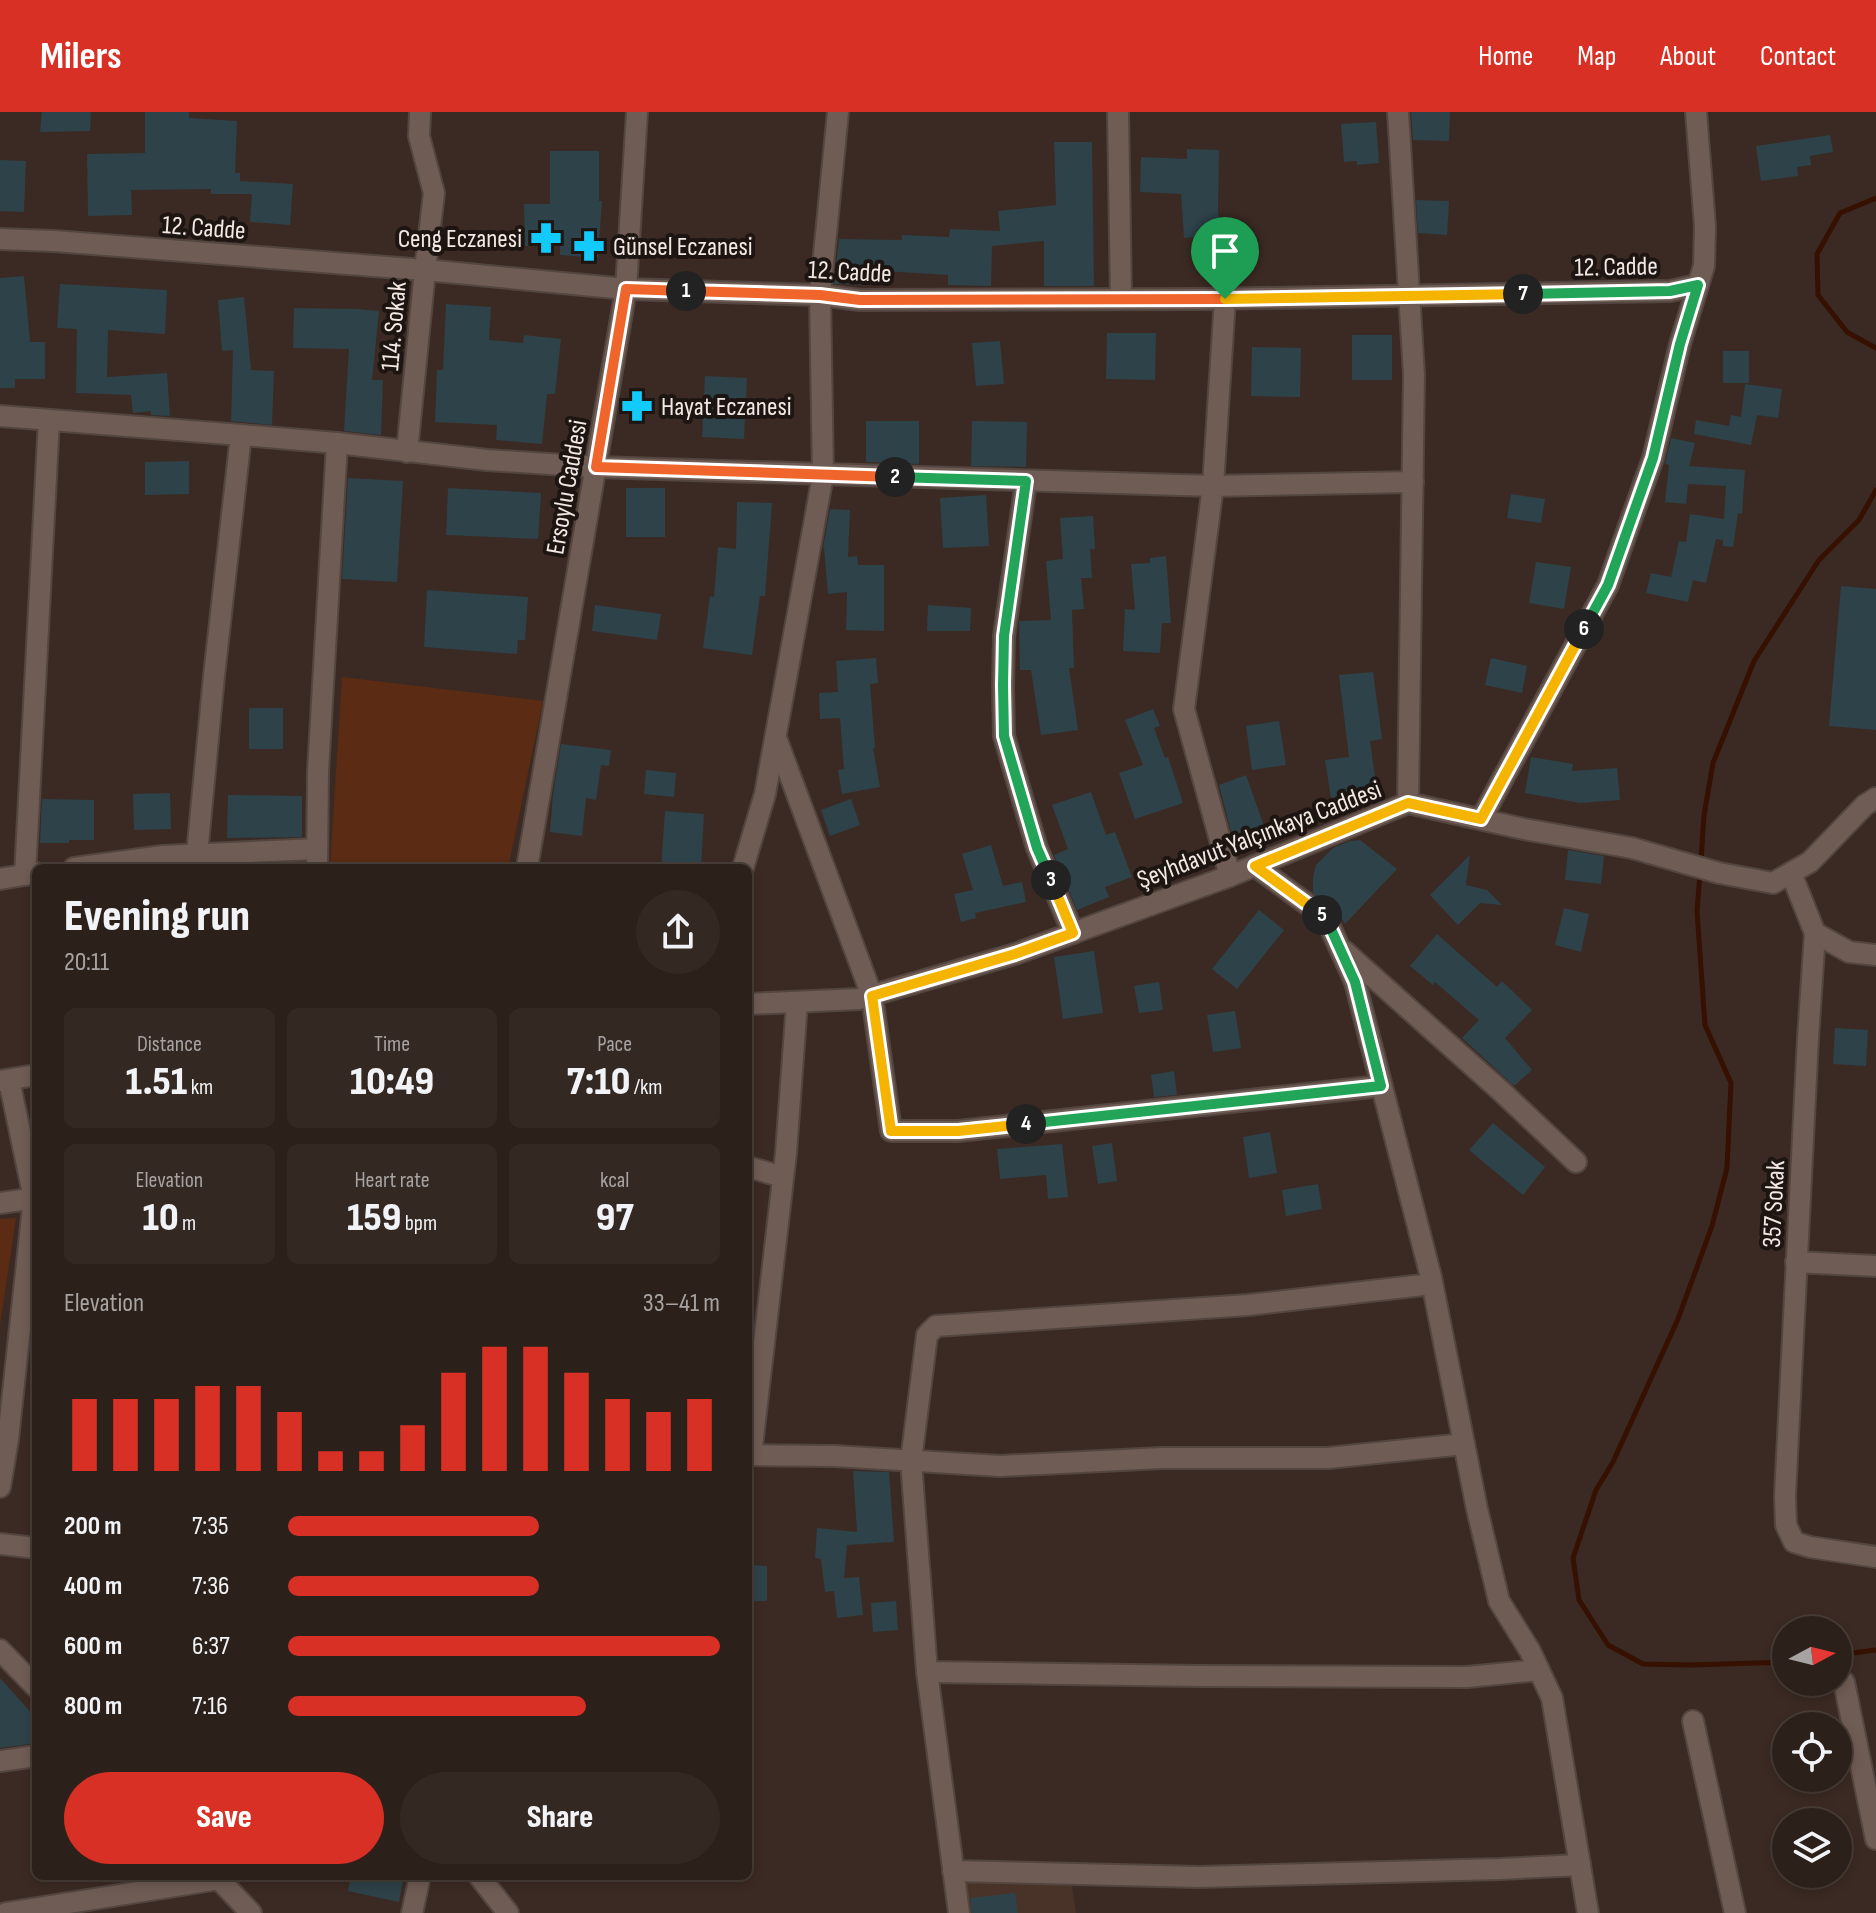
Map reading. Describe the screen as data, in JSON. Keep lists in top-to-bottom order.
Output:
{
  "streets": {
    "street": [
      "12. Cadde",
      "114. Sokak",
      "Ersoylu Caddesi",
      "Şeyhdavut Yalçınkaya Caddesi",
      "357 Sokak"
    ]
  },
  "crossings": [
    ["12. Cadde", "114. Sokak"],
    ["12. Cadde", "Ersoylu Caddesi"],
    ["Şeyhdavut Yalçınkaya Caddesi", "357 Sokak"]
  ],
  "places": {
    "pharmacy": ["Ceng Eczanesi", "Günsel Eczanesi", "Hayat Eczanesi"]
  },
  "north": "right",
  "page": {
    "header": "Milers",
    "nav": [
      "Home",
      "Map",
      "About",
      "Contact"
    ],
    "pins": [
      "1",
      "7",
      "2",
      "6",
      "3",
      "5",
      "4"
    ],
    "heading": ["Evening run", "20:11"],
    "stats": [
      ["Distance", "1.51 km"],
      ["Time", "10:49"],
      ["Pace", "7:10 /km"],
      ["Elevation", "10 m"],
      ["Heart rate", "159 bpm"],
      ["kcal", "97"]
    ],
    "chart": ["Elevation", "33–41 m"],
    "list": [
      {
        "name": "200 m",
        "note": "7:35"
      },
      {
        "name": "400 m",
        "note": "7:36"
      },
      {
        "name": "600 m",
        "note": "6:37"
      },
      {
        "name": "800 m",
        "note": "7:16"
      }
    ],
    "buttons": ["Save", "Share"]
  }
}
